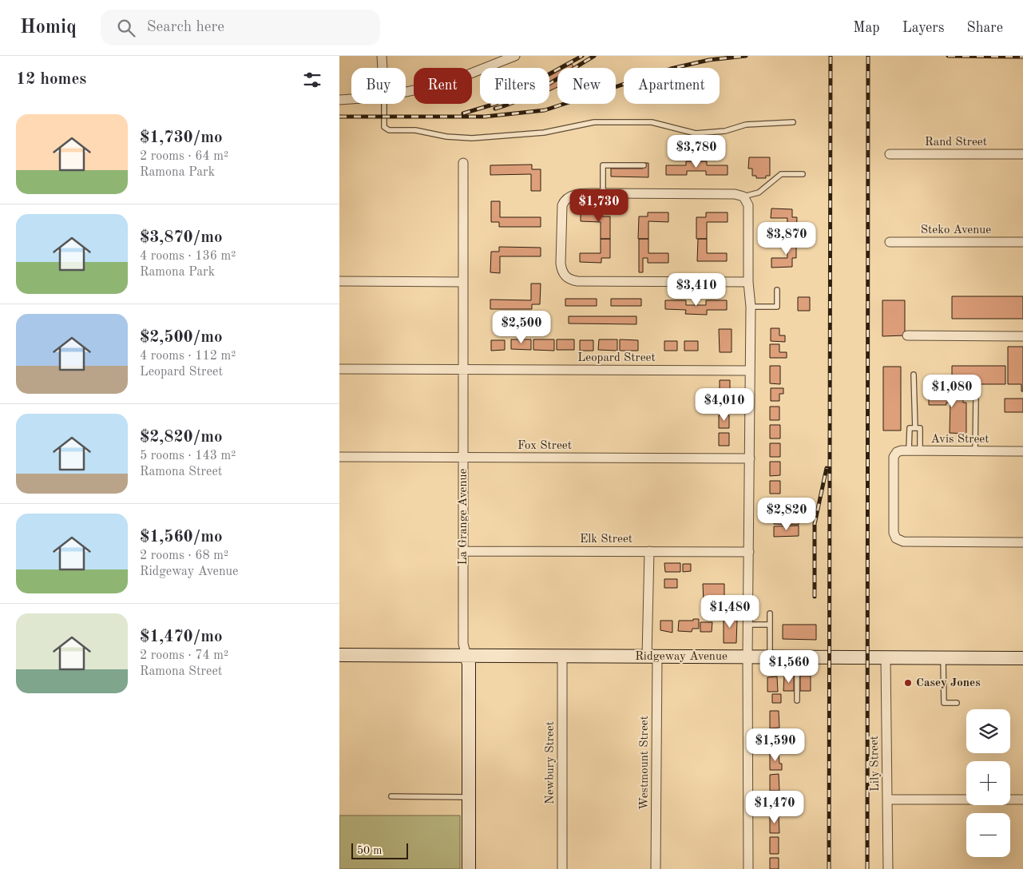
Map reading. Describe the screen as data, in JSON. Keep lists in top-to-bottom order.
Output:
{
  "streets": {
    "street": [
      "Rand Street",
      "Steko Avenue",
      "Leopard Street",
      "Avis Street",
      "Fox Street",
      "La Grange Avenue",
      "Elk Street",
      "Ridgeway Avenue",
      "Newbury Street",
      "Westmount Street",
      "Lily Street"
    ]
  },
  "crossings": [
    ["Leopard Street", "La Grange Avenue"],
    ["Fox Street", "La Grange Avenue"],
    ["La Grange Avenue", "Elk Street"],
    ["La Grange Avenue", "Ridgeway Avenue"],
    ["Elk Street", "Westmount Street"],
    ["Ridgeway Avenue", "Newbury Street"],
    ["Ridgeway Avenue", "Westmount Street"],
    ["Ridgeway Avenue", "Lily Street"]
  ],
  "places": ["Casey Jones"],
  "scale_bar": "50 m",
  "page": {
    "header": "Homiq",
    "search": "Search here",
    "nav": ["Map", "Layers", "Share"],
    "heading": "12 homes",
    "chip": [
      "Buy",
      "Rent",
      "Filters",
      "New",
      "Apartment"
    ],
    "list": [
      {
        "name": "$1,730/mo",
        "note": "2 rooms · 64 m² · Ramona Park"
      },
      {
        "name": "$3,870/mo",
        "note": "4 rooms · 136 m² · Ramona Park"
      },
      {
        "name": "$2,500/mo",
        "note": "4 rooms · 112 m² · Leopard Street"
      },
      {
        "name": "$2,820/mo",
        "note": "5 rooms · 143 m² · Ramona Street"
      },
      {
        "name": "$1,560/mo",
        "note": "2 rooms · 68 m² · Ridgeway Avenue"
      },
      {
        "name": "$1,470/mo",
        "note": "2 rooms · 74 m² · Ramona Street"
      }
    ],
    "price": [
      "$3,780",
      "$1,730",
      "$3,870",
      "$3,410",
      "$2,500",
      "$1,080",
      "$4,010",
      "$2,820",
      "$1,480",
      "$1,560",
      "$1,590",
      "$1,470"
    ],
    "map_buttons": ["+", "−"],
    "scale": "50 m"
  }
}
